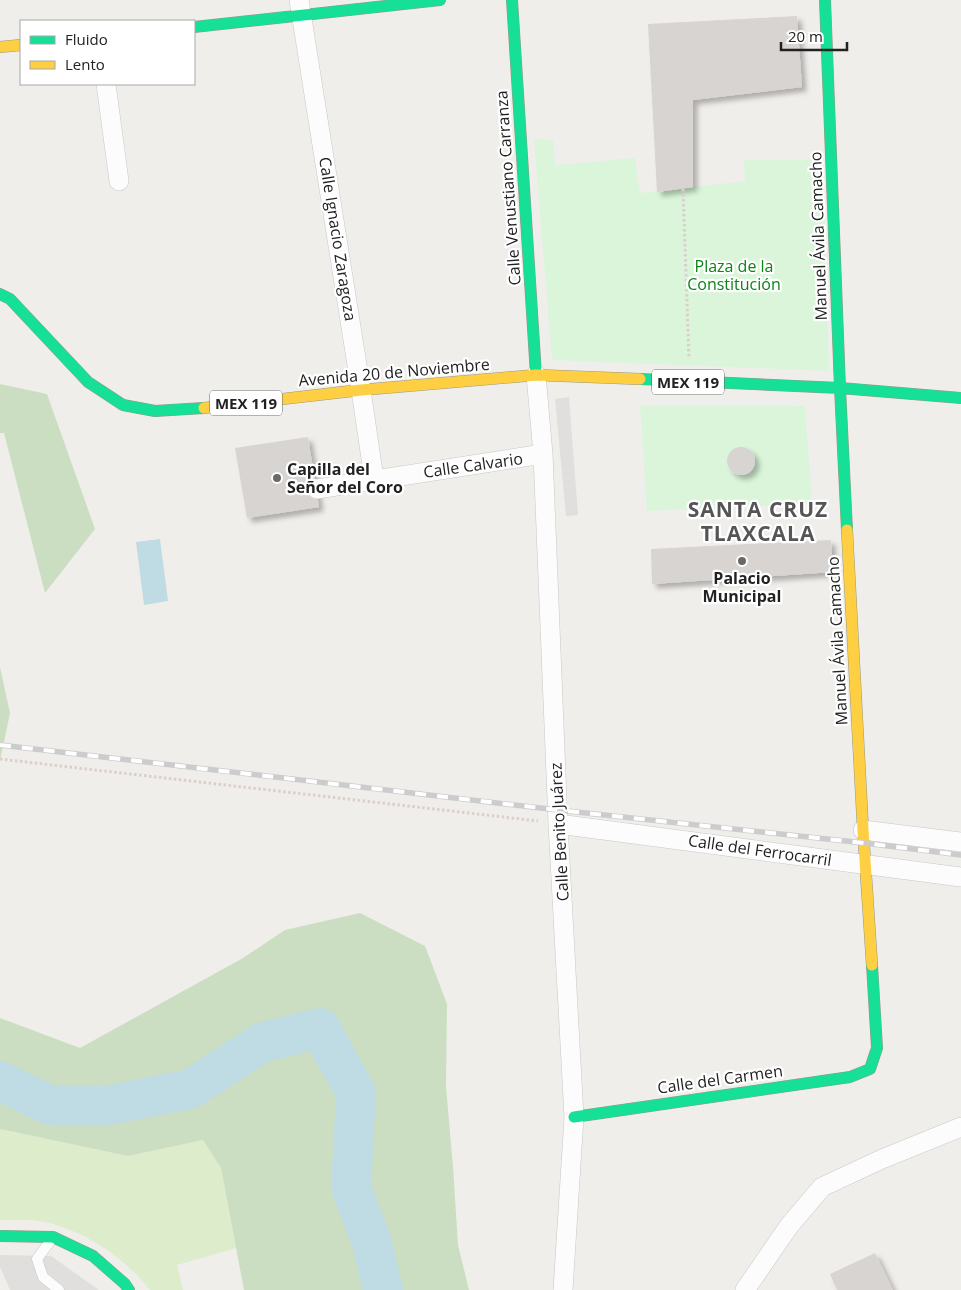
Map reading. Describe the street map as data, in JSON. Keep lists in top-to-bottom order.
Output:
{
  "streets": {
    "main road": [
      "Calle Venustiano Carranza",
      "Manuel Ávila Camacho",
      "Avenida 20 de Noviembre",
      "MEX 119",
      "Calle del Carmen"
    ],
    "street": [
      "Calle Ignacio Zaragoza",
      "Calle Calvario",
      "Calle Benito Juárez",
      "Calle del Ferrocarril"
    ]
  },
  "crossings": [
    ["Calle Venustiano Carranza", "Avenida 20 de Noviembre"],
    ["Calle Venustiano Carranza", "MEX 119"],
    ["Calle Venustiano Carranza", "Calle Benito Juárez"],
    ["Manuel Ávila Camacho", "MEX 119"],
    ["Manuel Ávila Camacho", "Calle del Ferrocarril"],
    ["Manuel Ávila Camacho", "Calle del Carmen"],
    ["Calle Ignacio Zaragoza", "Avenida 20 de Noviembre"],
    ["Calle Ignacio Zaragoza", "Calle Calvario"],
    ["Avenida 20 de Noviembre", "MEX 119"],
    ["Avenida 20 de Noviembre", "Calle Benito Juárez"],
    ["MEX 119", "Calle Benito Juárez"],
    ["Calle Calvario", "Calle Benito Juárez"],
    ["Calle Benito Juárez", "Calle del Ferrocarril"],
    ["Calle Benito Juárez", "Calle del Carmen"]
  ],
  "districts": ["SANTA CRUZ TLAXCALA"],
  "parks": ["Plaza de la Constitución"],
  "places": ["Capilla del Señor del Coro", "Palacio Municipal"],
  "legend": ["Fluido", "Lento"],
  "scale_bar": "20 m"
}
